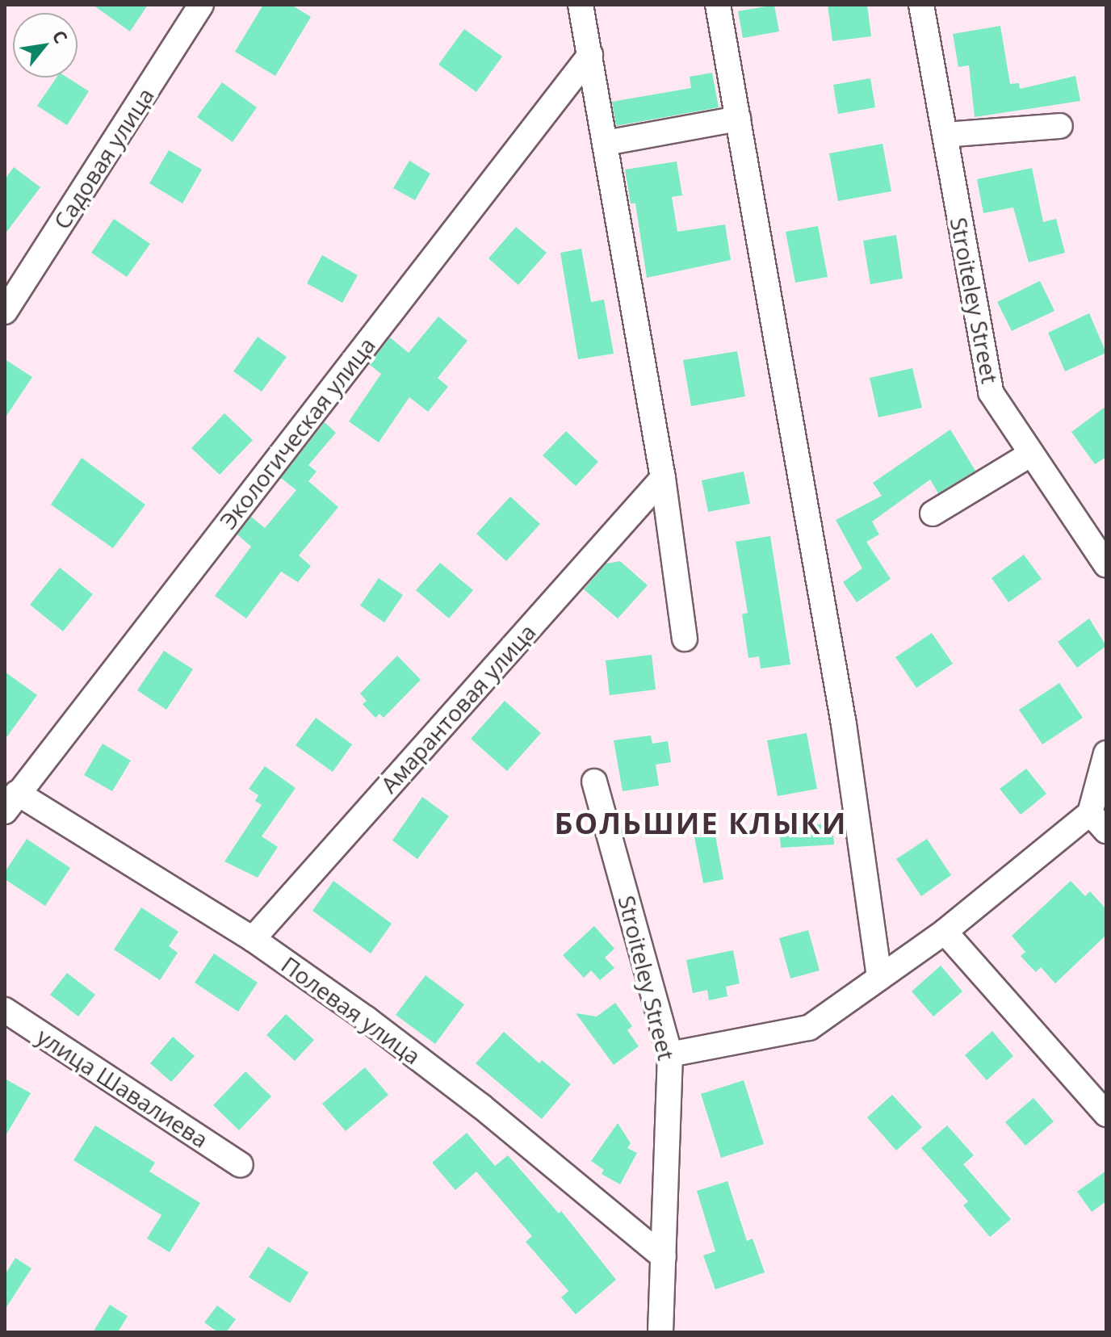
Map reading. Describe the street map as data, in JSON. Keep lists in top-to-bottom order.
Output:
{
  "streets": {
    "street": [
      "Садовая улица",
      "Stroiteley Street",
      "Экологическая улица",
      "Амарантовая улица",
      "Полевая улица",
      "улица Шавалиева"
    ]
  },
  "crossings": [
    ["Stroiteley Street", "Полевая улица"],
    ["Экологическая улица", "Полевая улица"],
    ["Амарантовая улица", "Полевая улица"]
  ],
  "districts": ["БОЛЬШИЕ КЛЫКИ"],
  "north": "top right"
}
